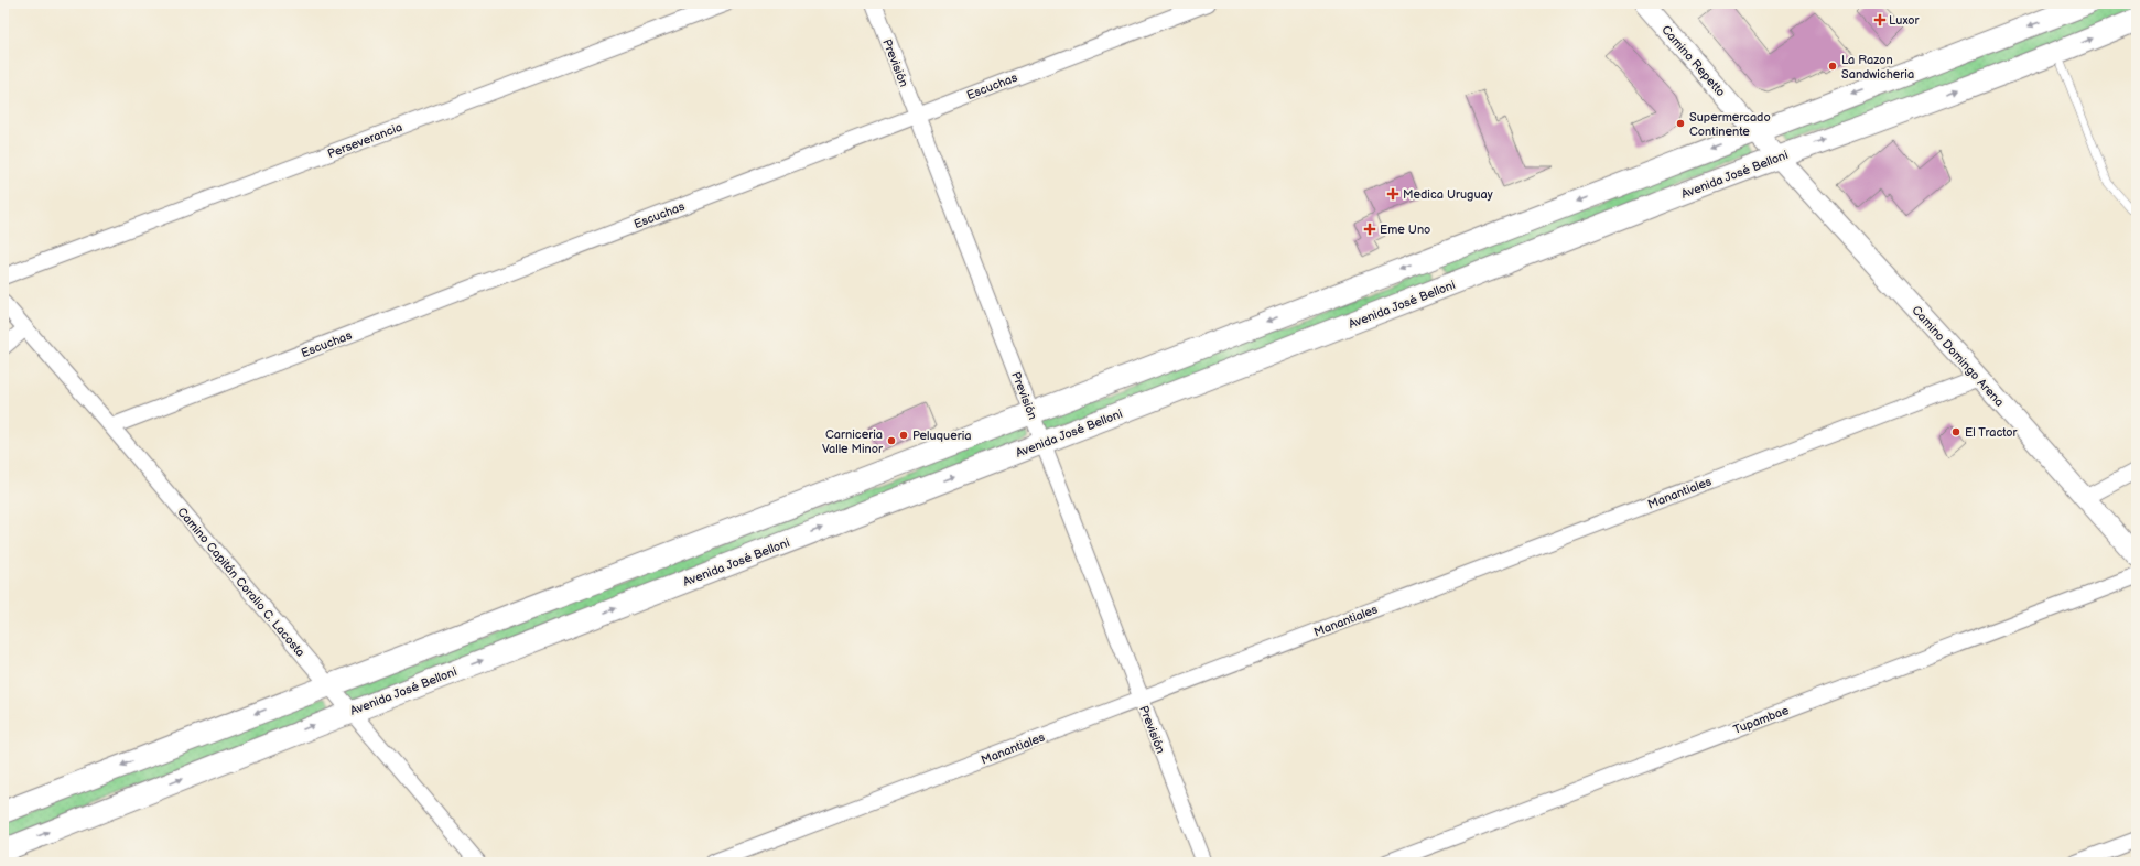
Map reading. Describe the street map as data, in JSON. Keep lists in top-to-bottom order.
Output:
{
  "streets": {
    "main road": ["Avenida José Belloni"],
    "street": [
      "Camino Repetto",
      "Previsión",
      "Escuchas",
      "Perseverancia",
      "Camino Domingo Arena",
      "Manantiales",
      "Camino Capitán Coralio C. Lacosta",
      "Tupambae"
    ]
  },
  "crossings": [
    ["Camino Repetto", "Avenida José Belloni"],
    ["Camino Repetto", "Camino Domingo Arena"],
    ["Previsión", "Escuchas"],
    ["Previsión", "Avenida José Belloni"],
    ["Previsión", "Manantiales"],
    ["Escuchas", "Camino Capitán Coralio C. Lacosta"],
    ["Avenida José Belloni", "Camino Domingo Arena"],
    ["Avenida José Belloni", "Camino Capitán Coralio C. Lacosta"],
    ["Camino Domingo Arena", "Manantiales"]
  ],
  "places": {
    "health": ["Luxor", "Medica Uruguay", "Eme Uno"],
    "other": [
      "La Razon Sandwicheria",
      "Supermercado Continente",
      "El Tractor",
      "Peluqueria",
      "Carniceria Valle Minor"
    ]
  }
}
